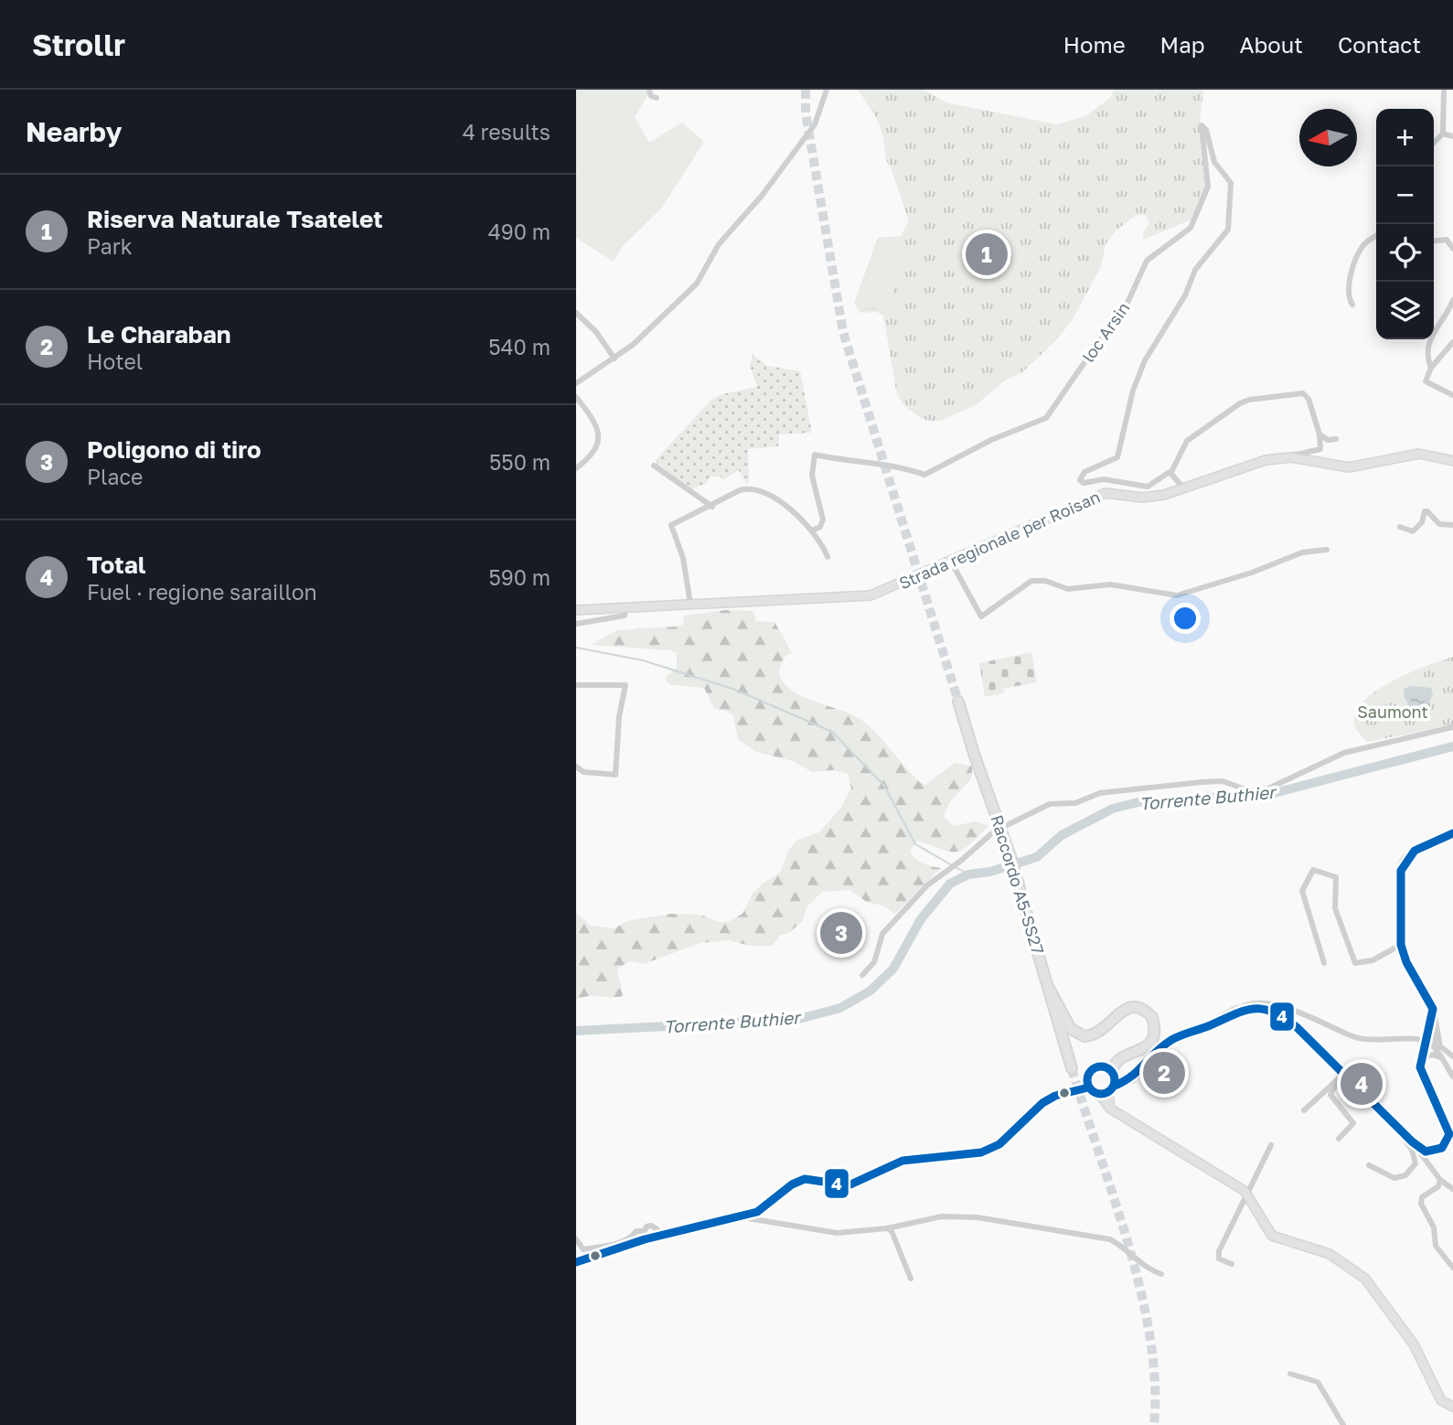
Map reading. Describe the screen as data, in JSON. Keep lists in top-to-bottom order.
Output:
{
  "streets": {
    "highway": ["Raccordo A5-SS27"],
    "main road": ["Strada regionale per Roisan"],
    "street": ["loc Arsin"]
  },
  "water": ["Torrente Buthier"],
  "parks": ["Saumont"],
  "lines": ["transit line 4"],
  "north": "left",
  "page": {
    "header": "Strollr",
    "nav": [
      "Home",
      "Map",
      "About",
      "Contact"
    ],
    "heading": ["Nearby", "4 results"],
    "map_buttons": ["+", "−"],
    "list": [
      {
        "mark": "1",
        "name": "Riserva Naturale Tsatelet",
        "note": "Park",
        "value": "490 m"
      },
      {
        "mark": "2",
        "name": "Le Charaban",
        "note": "Hotel",
        "value": "540 m"
      },
      {
        "mark": "3",
        "name": "Poligono di tiro",
        "note": "Place",
        "value": "550 m"
      },
      {
        "mark": "4",
        "name": "Total",
        "note": "Fuel · regione saraillon",
        "value": "590 m"
      }
    ],
    "pins": [
      "1",
      "3",
      "2",
      "4"
    ]
  }
}
